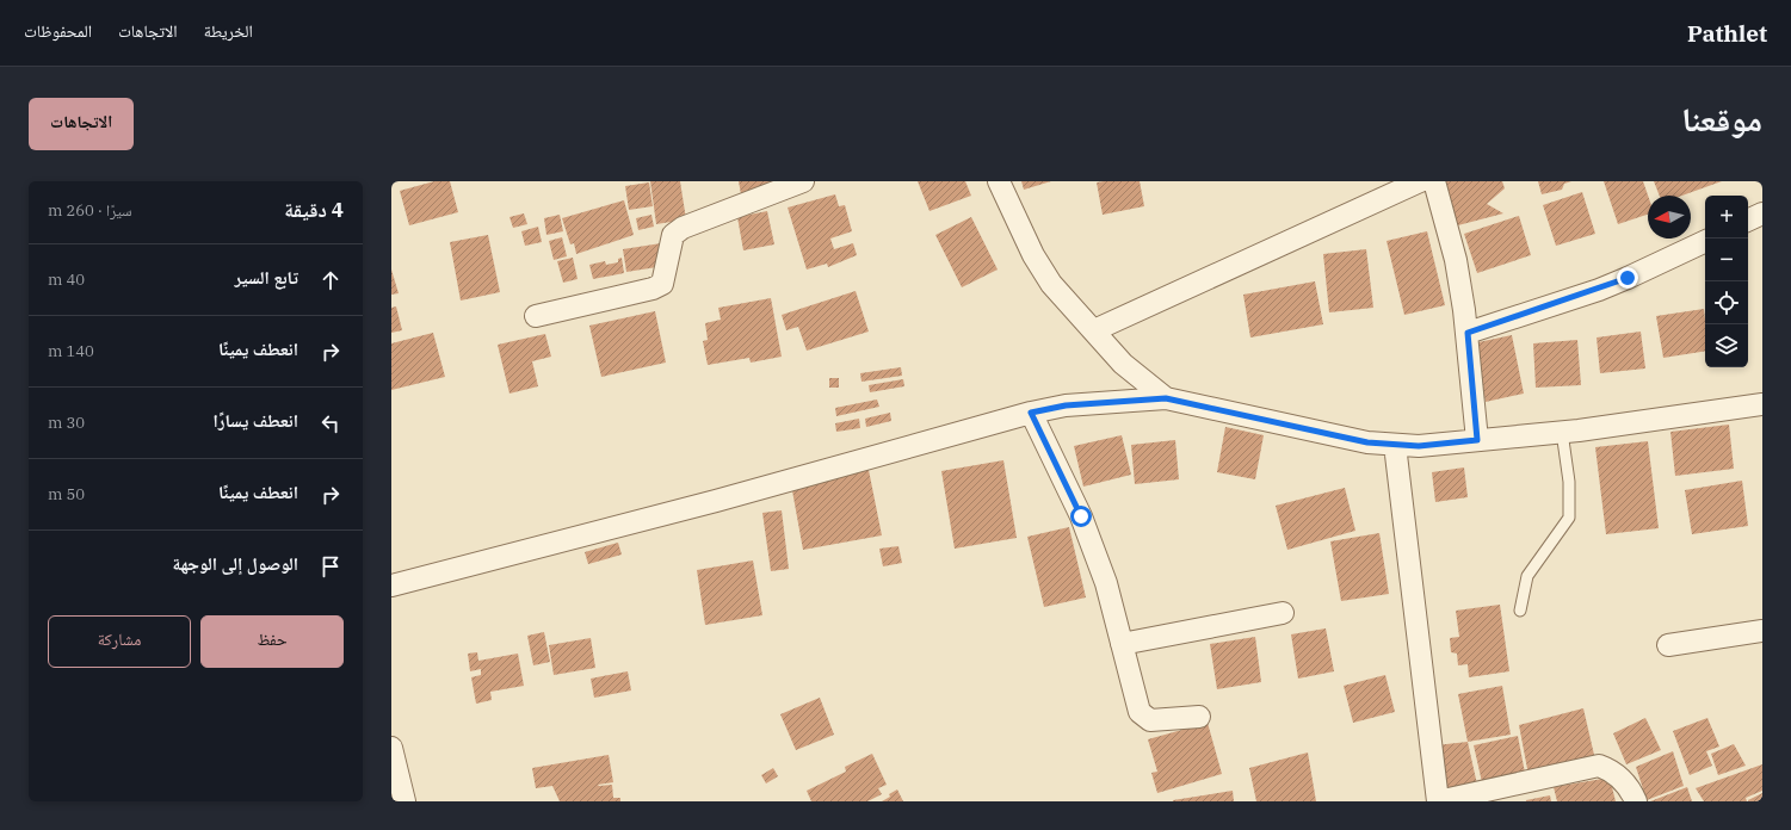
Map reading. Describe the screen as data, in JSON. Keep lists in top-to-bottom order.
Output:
{
  "north": "left",
  "page": {
    "header": "Pathlet",
    "nav": ["الخريطة", "الاتجاهات", "المحفوظات"],
    "title": "موقعنا",
    "buttons": [
      "الاتجاهات",
      ["حفظ", "مشاركة"]
    ],
    "heading": ["4 دقيقة", "سيرًا · 260 m"],
    "map_buttons": ["+", "−"],
    "list": [
      ["تابع السير", "40 m"],
      ["انعطف يمينًا", "140 m"],
      ["انعطف يسارًا", "30 m"],
      ["انعطف يمينًا", "50 m"],
      "الوصول إلى الوجهة"
    ]
  }
}
